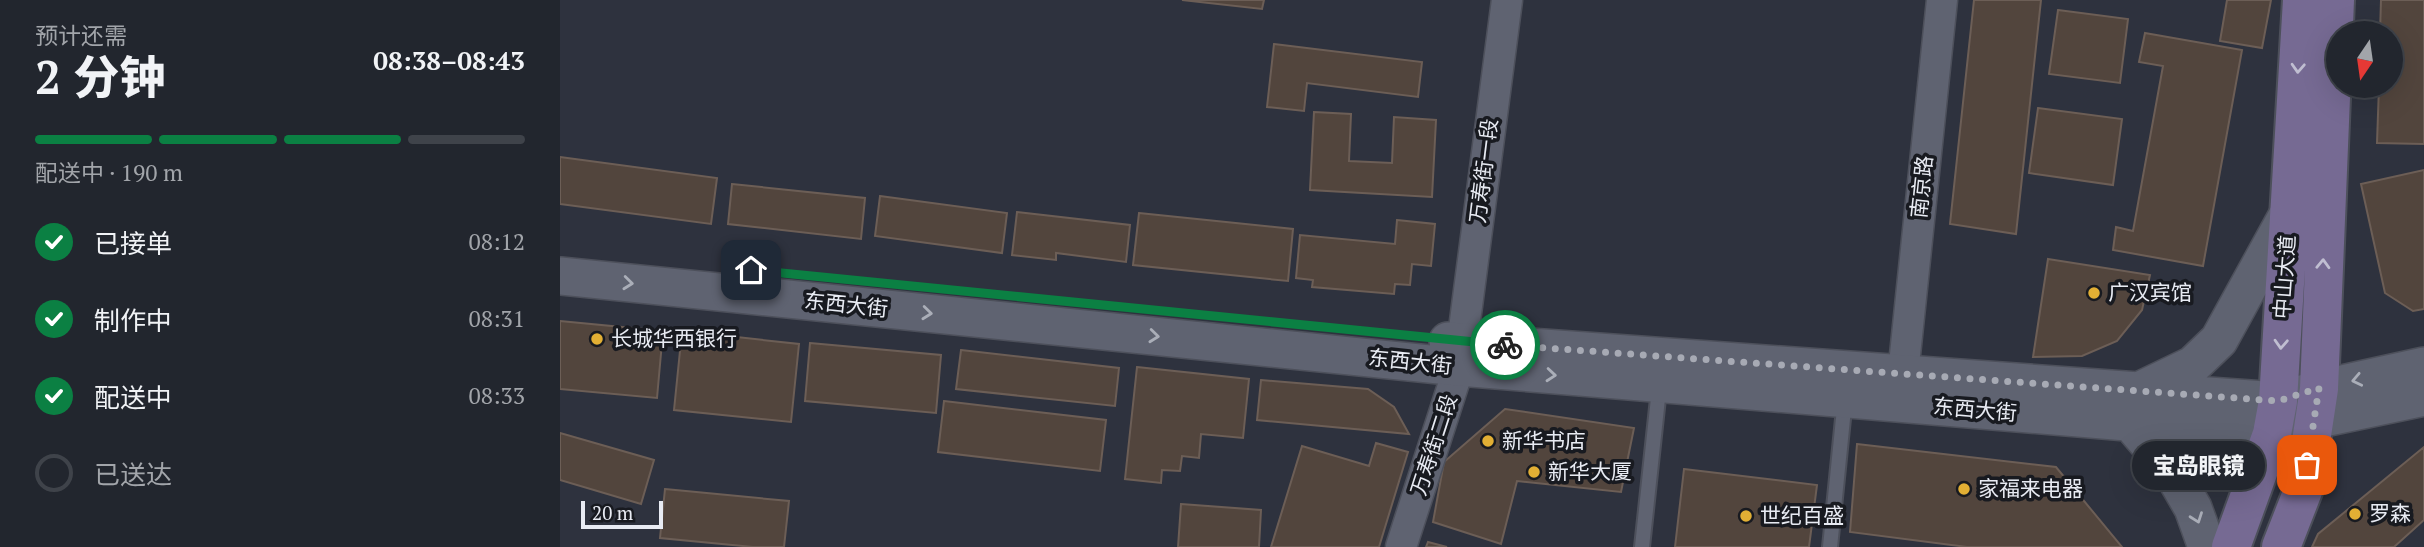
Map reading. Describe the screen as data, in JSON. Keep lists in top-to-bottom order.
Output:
{
  "streets": {
    "main road": ["中山大道"],
    "street": [
      "万寿街一段",
      "南京路",
      "东西大街",
      "万寿街二段"
    ]
  },
  "crossings": [
    ["万寿街一段", "东西大街"],
    ["万寿街一段", "万寿街二段"],
    ["南京路", "东西大街"],
    ["中山大道", "东西大街"],
    ["东西大街", "万寿街二段"]
  ],
  "places": [
    "广汉宾馆",
    "长城华西银行",
    "新华书店",
    "宝岛眼镜",
    "新华大厦",
    "家福来电器",
    "罗森",
    "世纪百盛"
  ],
  "scale_bar": "20 m",
  "north": "bottom",
  "page": {
    "heading": ["2 分钟", "预计还需", "08:38–08:43"],
    "bar": "配送中 · 190 m",
    "list": [
      ["已接单", "08:12"],
      ["制作中", "08:31"],
      ["配送中", "08:33"],
      "已送达"
    ],
    "bubble": "宝岛眼镜",
    "scale": "20 m"
  }
}
